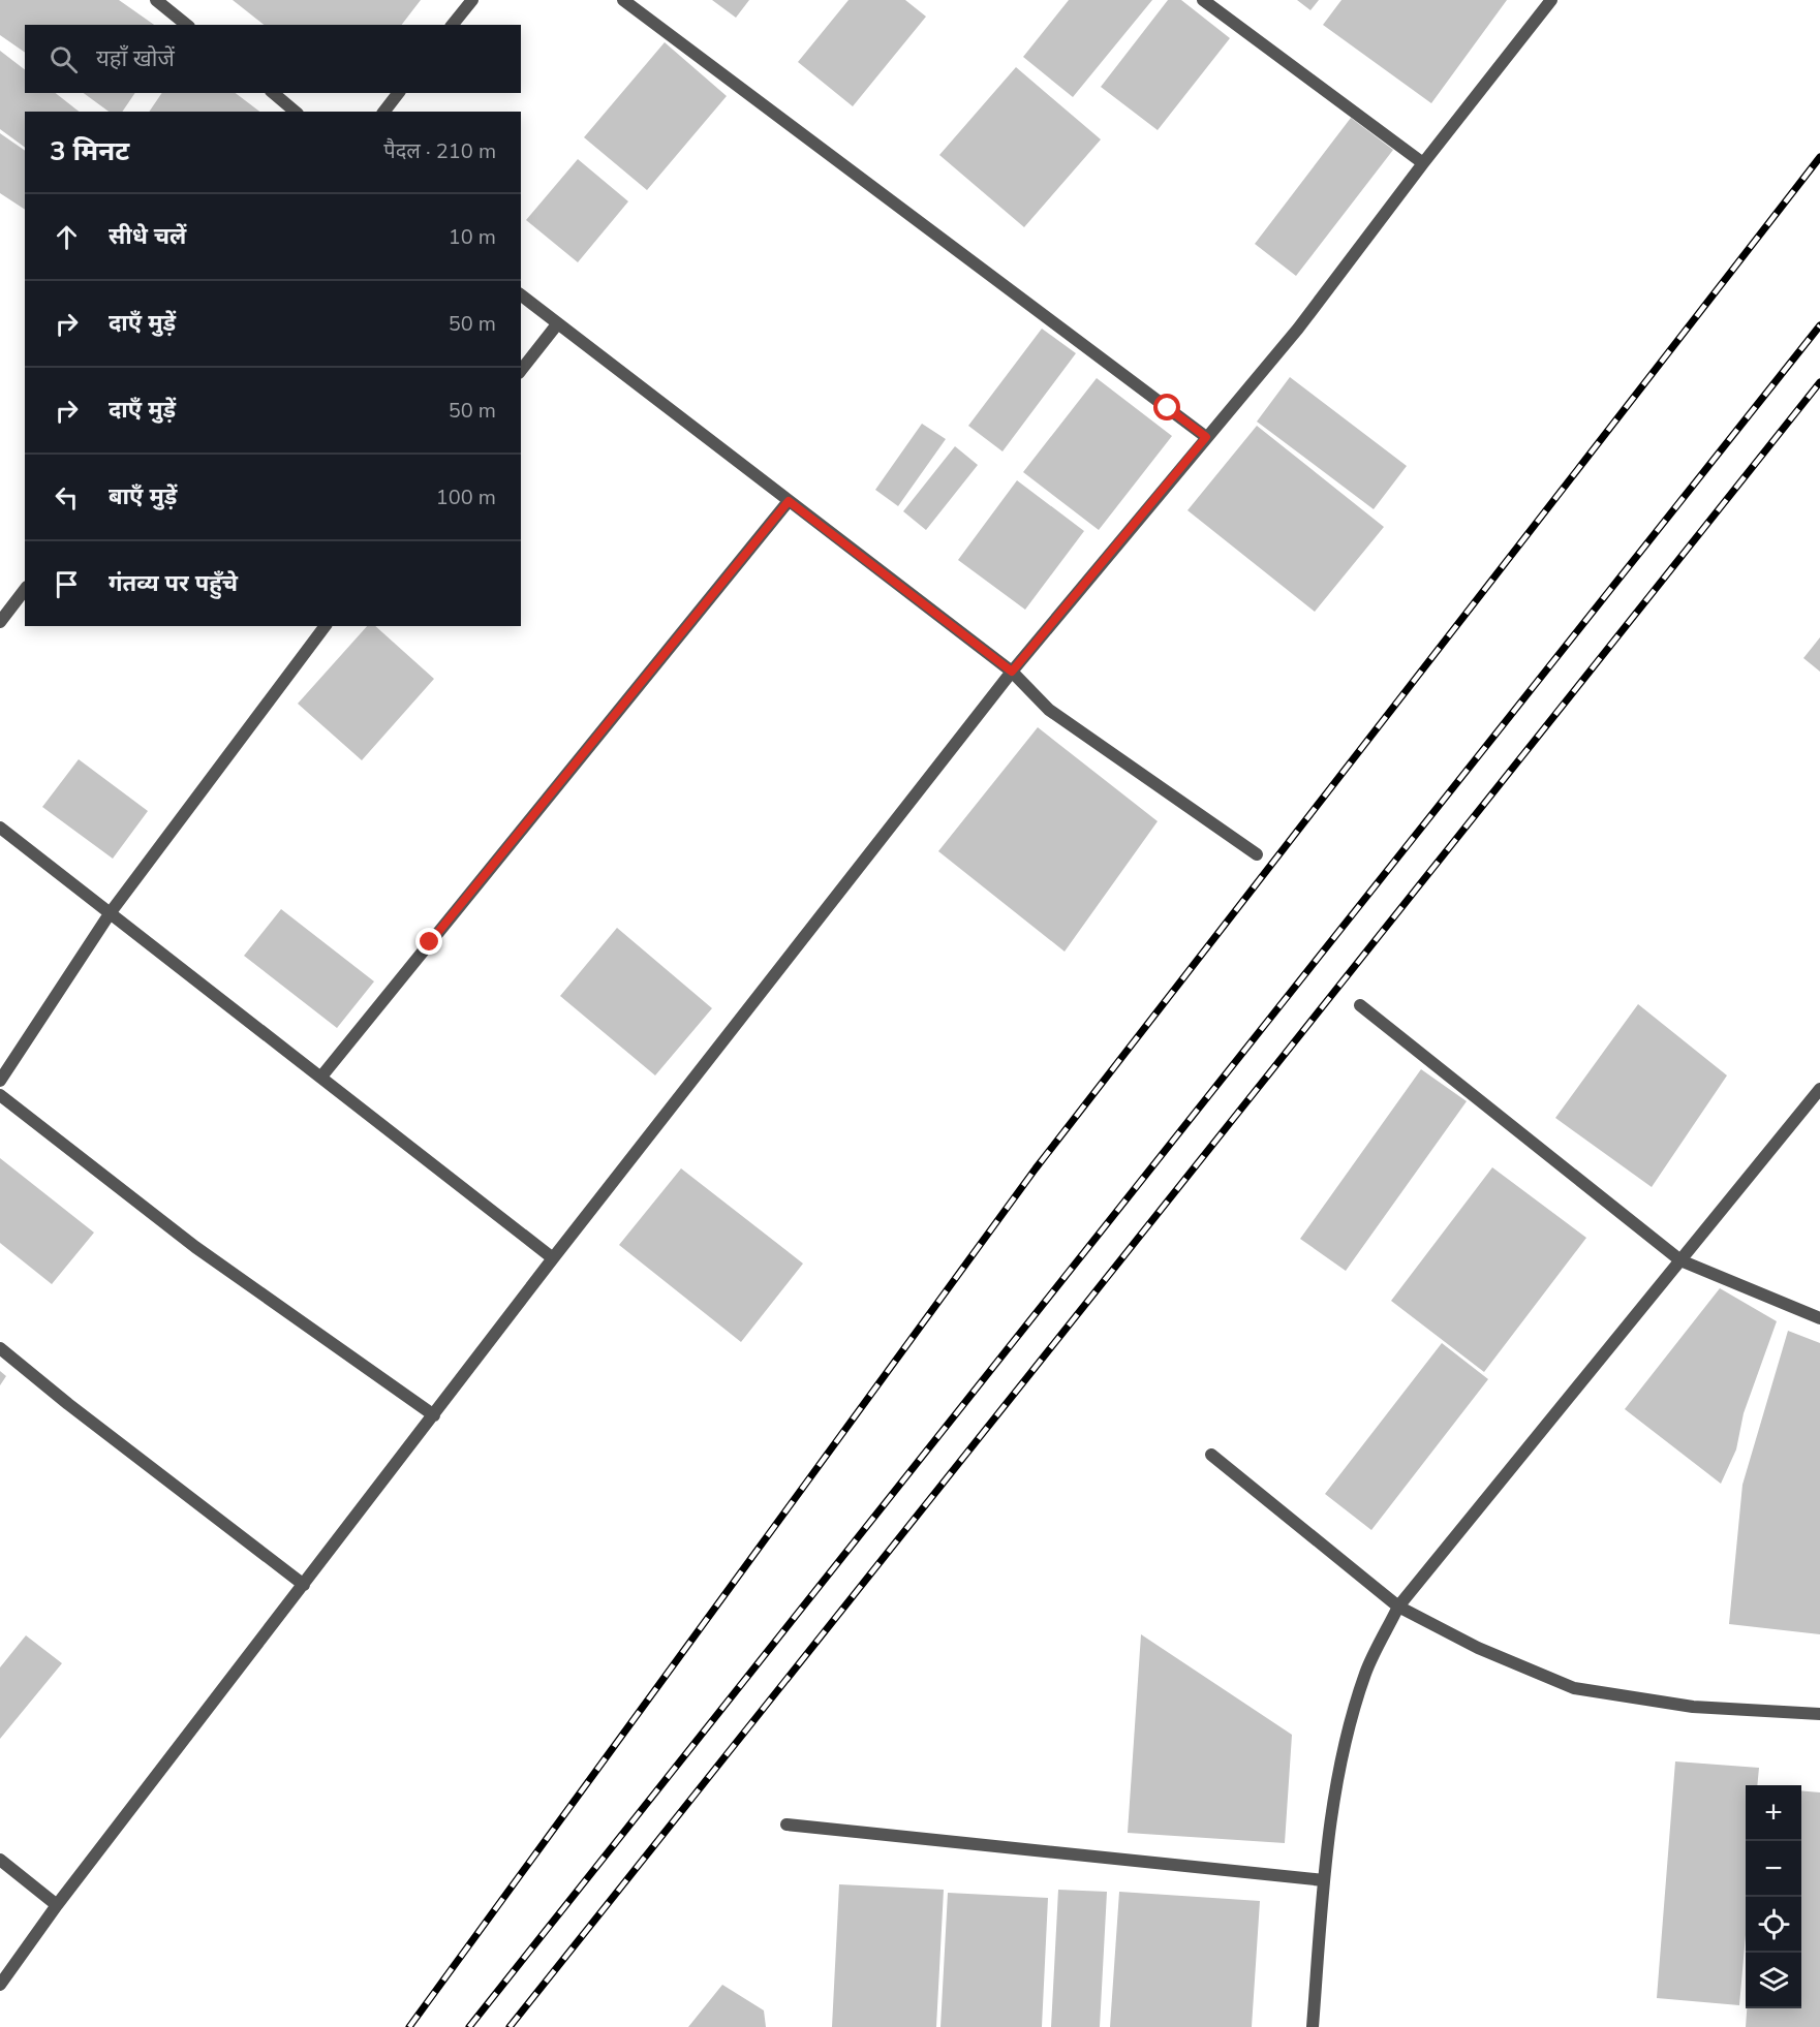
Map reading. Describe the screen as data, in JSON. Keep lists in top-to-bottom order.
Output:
{
  "page": {
    "search": "यहाँ खोजें",
    "heading": ["3 मिनट", "पैदल · 210 m"],
    "list": [
      ["सीधे चलें", "10 m"],
      ["दाएँ मुड़ें", "50 m"],
      ["दाएँ मुड़ें", "50 m"],
      ["बाएँ मुड़ें", "100 m"],
      "गंतव्य पर पहुँचे"
    ],
    "map_buttons": ["+", "−"]
  }
}
